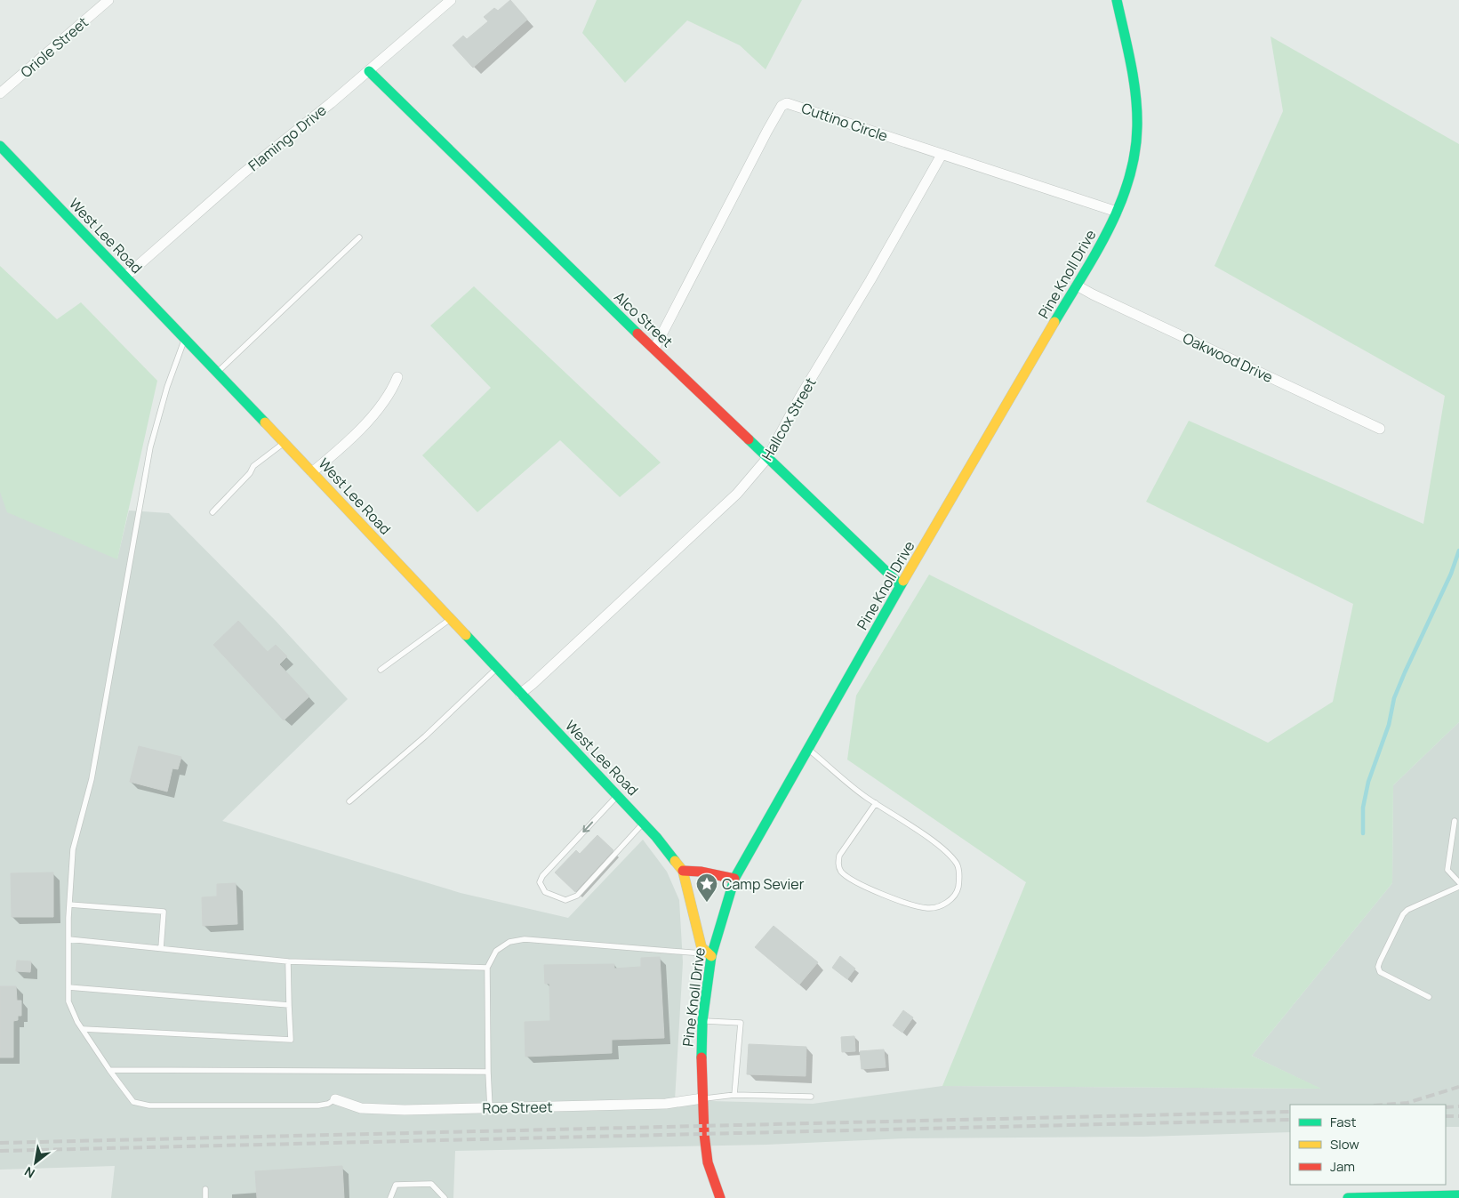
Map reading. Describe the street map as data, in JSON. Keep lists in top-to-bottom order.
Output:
{
  "streets": {
    "street": [
      "Oriole Street",
      "Cuttino Circle",
      "Flamingo Drive",
      "West Lee Road",
      "Pine Knoll Drive",
      "Alco Street",
      "Oakwood Drive",
      "Hallcox Street",
      "Roe Street"
    ]
  },
  "crossings": [
    ["Cuttino Circle", "Pine Knoll Drive"],
    ["Cuttino Circle", "Alco Street"],
    ["Cuttino Circle", "Hallcox Street"],
    ["Flamingo Drive", "West Lee Road"],
    ["Flamingo Drive", "Alco Street"],
    ["West Lee Road", "Pine Knoll Drive"],
    ["West Lee Road", "Hallcox Street"],
    ["Pine Knoll Drive", "Alco Street"],
    ["Pine Knoll Drive", "Oakwood Drive"],
    ["Pine Knoll Drive", "Roe Street"],
    ["Alco Street", "Hallcox Street"]
  ],
  "places": {
    "place": ["Camp Sevier"]
  },
  "legend": ["Fast", "Slow", "Jam"],
  "north": "bottom left"
}
